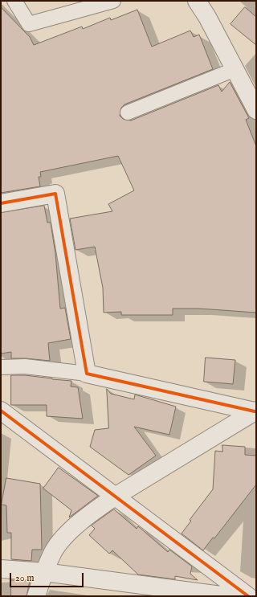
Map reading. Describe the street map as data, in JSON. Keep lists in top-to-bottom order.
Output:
{
  "scale_bar": "20 m"
}
